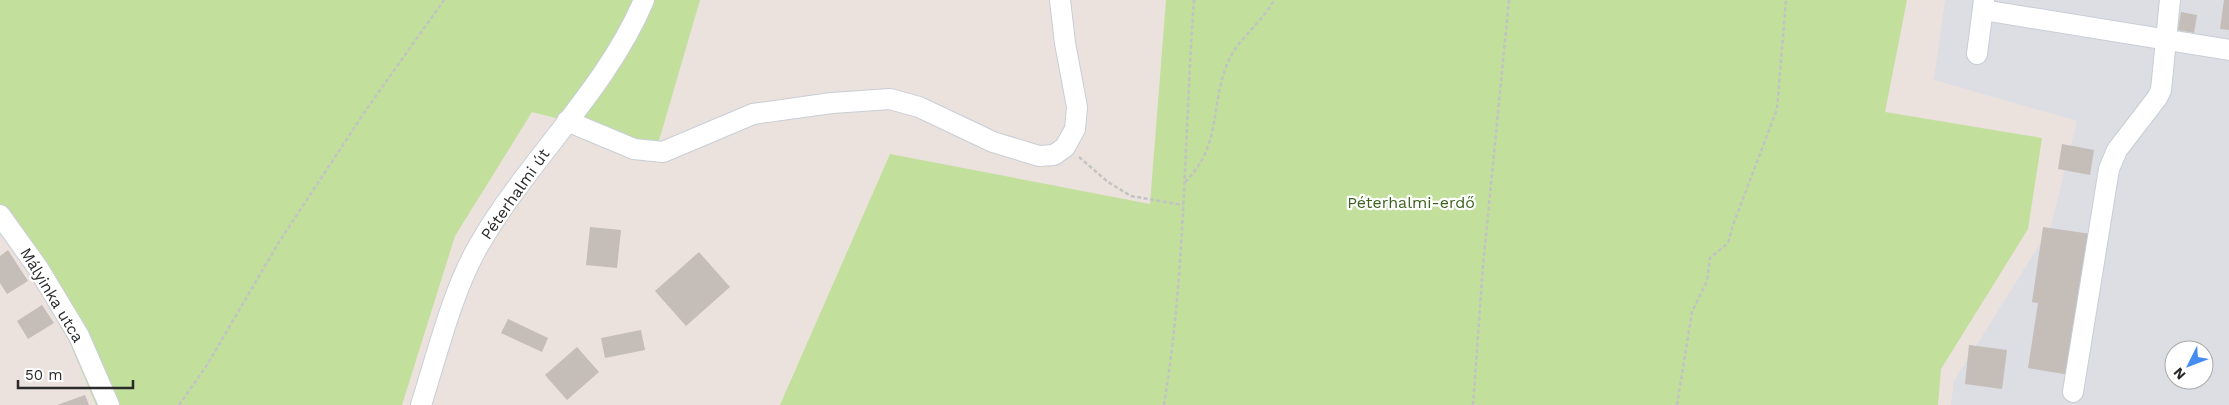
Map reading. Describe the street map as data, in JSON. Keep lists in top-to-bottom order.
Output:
{
  "streets": {
    "street": ["Péterhalmi út", "Mályinka utca"]
  },
  "parks": ["Péterhalmi-erdő"],
  "scale_bar": "50 m",
  "north": "bottom left"
}
